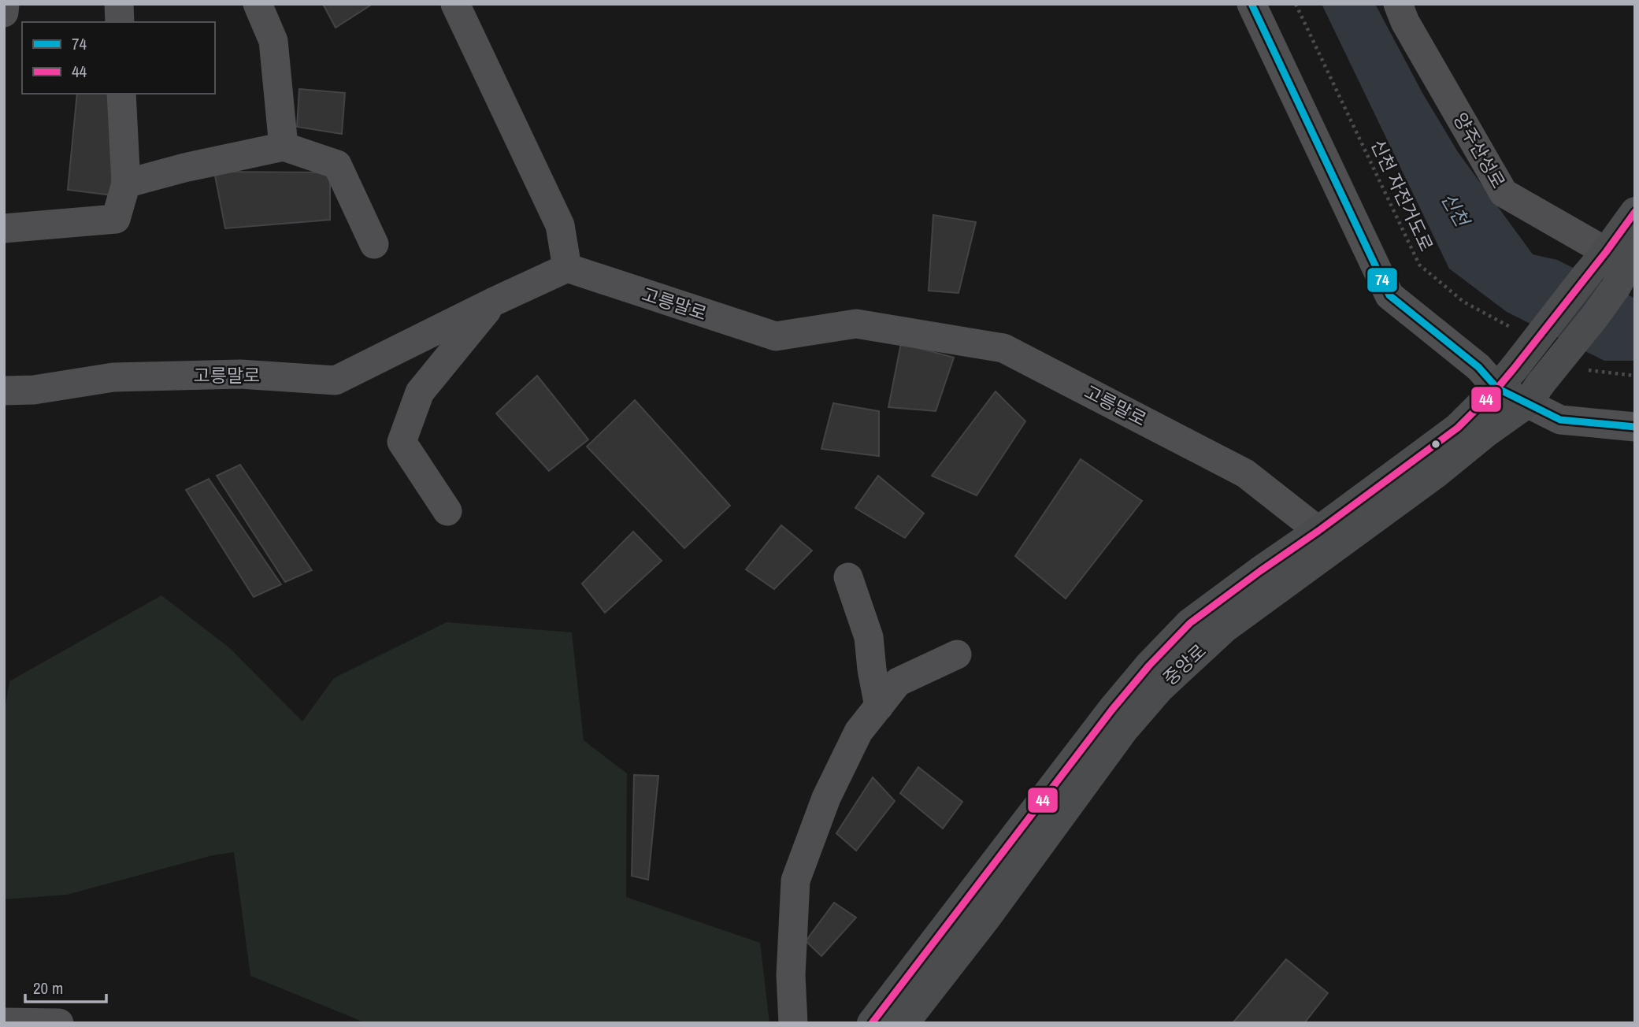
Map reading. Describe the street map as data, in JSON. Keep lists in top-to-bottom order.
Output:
{
  "streets": {
    "main road": ["중앙로"],
    "street": ["양주산성로", "고릉말로"],
    "path": ["신천 자전거도로"]
  },
  "crossings": [
    ["양주산성로", "중앙로"],
    ["고릉말로", "중앙로"]
  ],
  "water": ["신천"],
  "lines": ["transit line 74", "transit line 44"],
  "legend": ["74", "44"],
  "scale_bar": "20 m"
}
